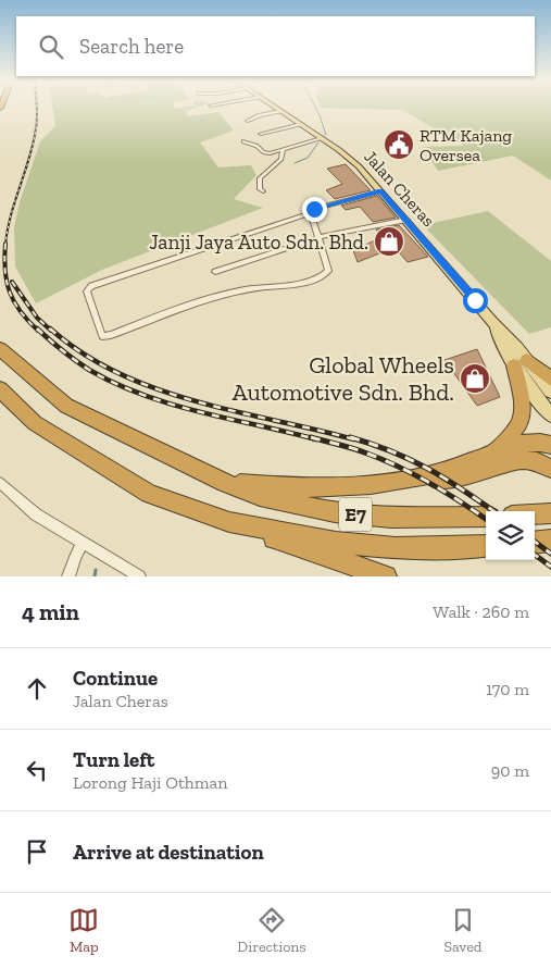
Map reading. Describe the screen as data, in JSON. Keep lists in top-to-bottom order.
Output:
{
  "streets": {
    "highway": ["E7"],
    "main road": ["Jalan Cheras"]
  },
  "places": {
    "public building": ["RTM Kajang Oversea"],
    "shop": ["Janji Jaya Auto Sdn. Bhd.", "Global Wheels Automotive Sdn. Bhd."]
  },
  "page": {
    "search": "Search here",
    "heading": ["4 min", "Walk · 260 m"],
    "list": [
      ["Continue", "Jalan Cheras", "170 m"],
      ["Turn left", "Lorong Haji Othman", "90 m"],
      "Arrive at destination"
    ],
    "nav": ["Map", "Directions", "Saved"]
  }
}
